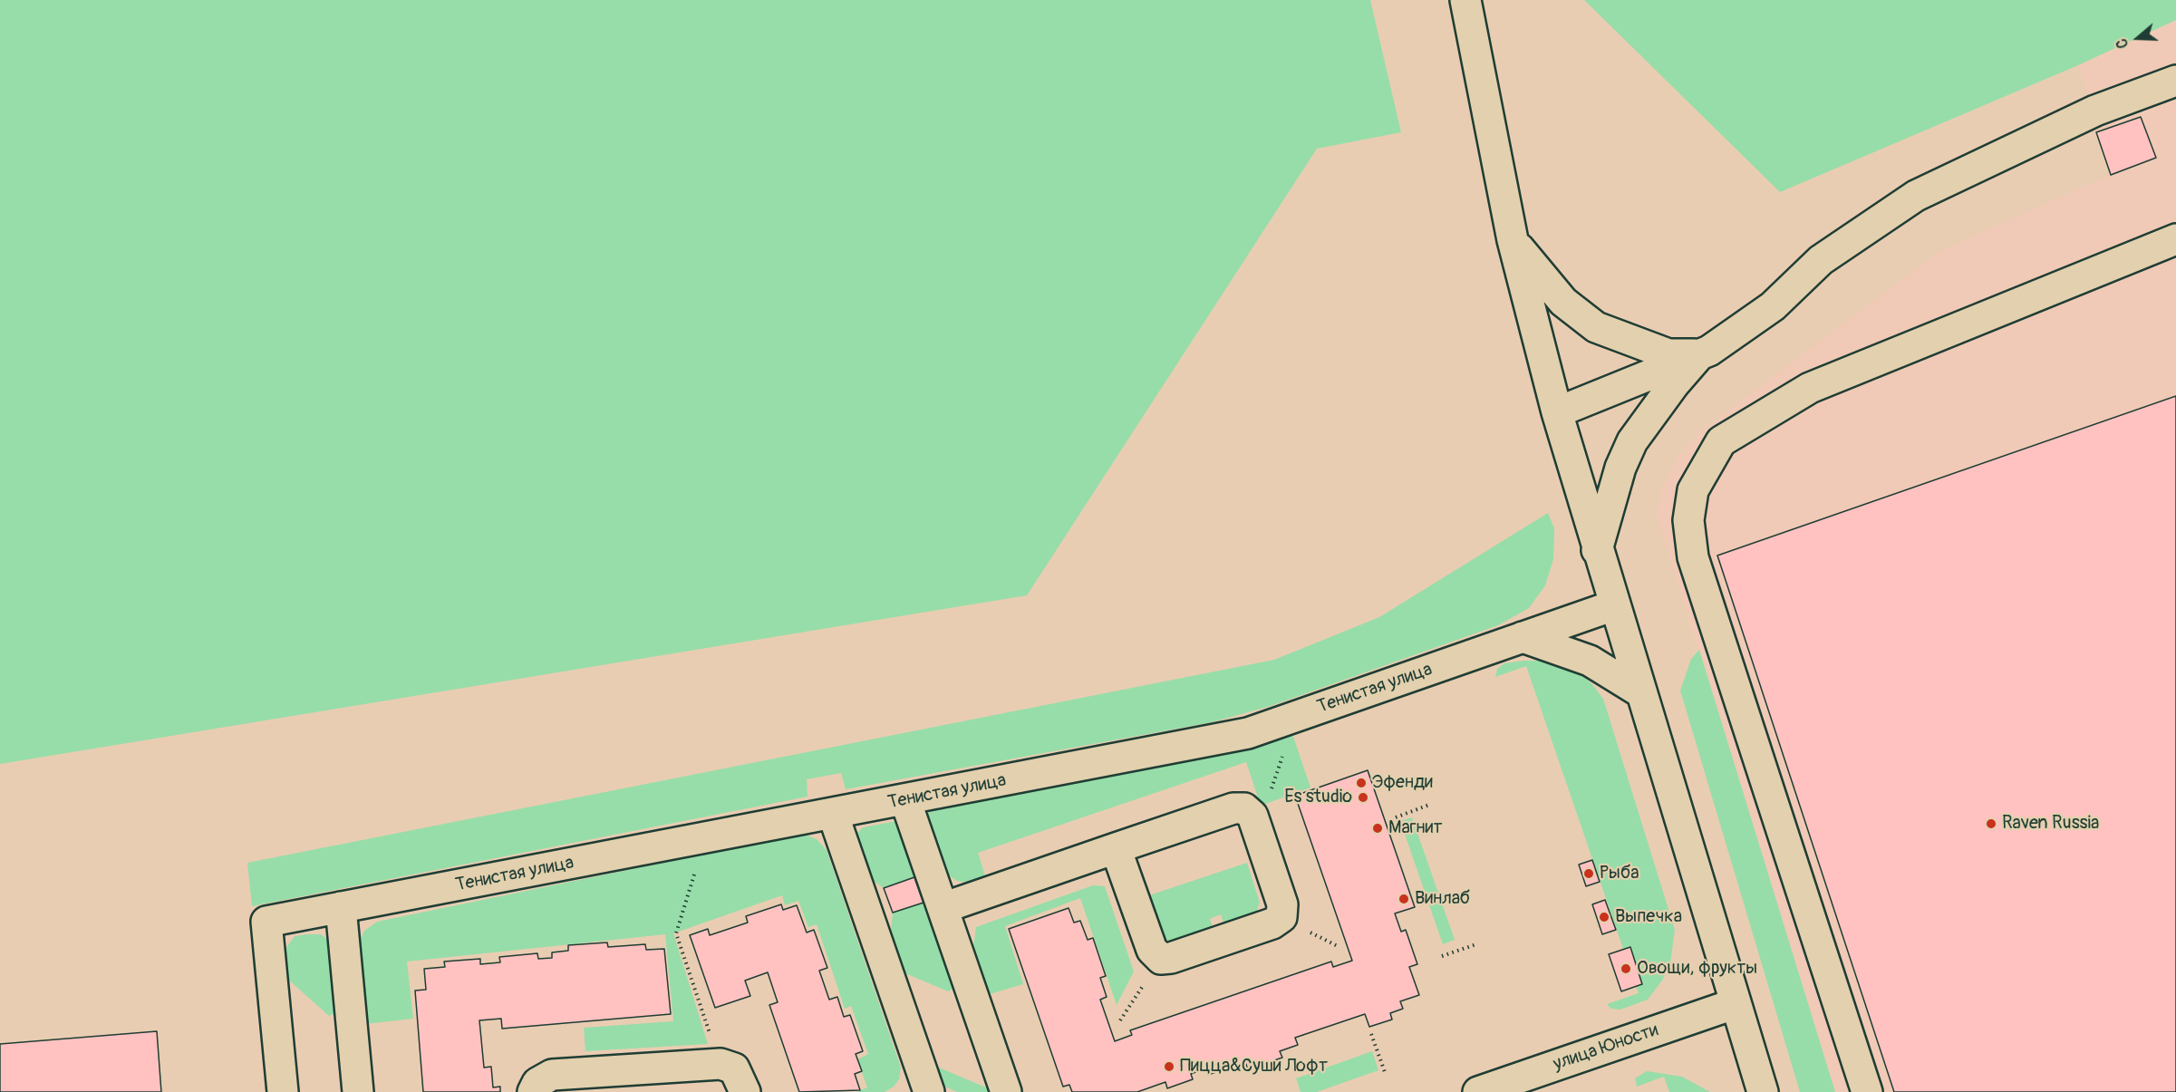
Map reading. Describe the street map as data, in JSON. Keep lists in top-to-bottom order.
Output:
{
  "streets": {
    "street": ["Тенистая улица", "улица Юности"]
  },
  "places": [
    "Эфенди",
    "Es studio",
    "Raven Russia",
    "Магнит",
    "Рыба",
    "Винлаб",
    "Выпечка",
    "Овощи, фрукты",
    "Пицца&Суши Лофт"
  ],
  "north": "left"
}
